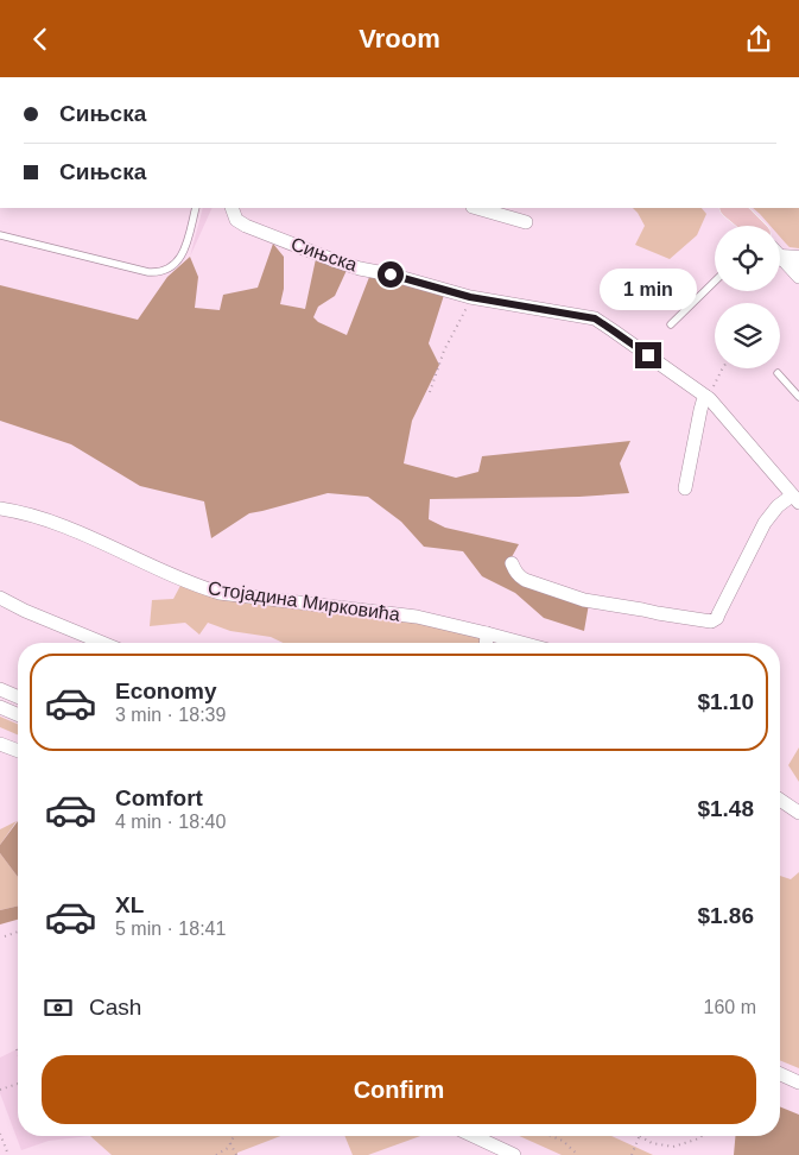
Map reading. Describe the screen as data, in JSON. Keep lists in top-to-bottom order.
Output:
{
  "streets": {
    "street": ["Сињска", "Стојадина Мирковића"]
  },
  "page": {
    "header": "Vroom",
    "banner": ["Сињска", "Сињска"],
    "bubble": "1 min",
    "list": [
      {
        "name": "Economy",
        "note": "3 min · 18:39",
        "value": "$1.10"
      },
      {
        "name": "Comfort",
        "note": "4 min · 18:40",
        "value": "$1.48"
      },
      {
        "name": "XL",
        "note": "5 min · 18:41",
        "value": "$1.86"
      }
    ],
    "pay": ["Cash", "160 m"],
    "buttons": "Confirm"
  }
}
